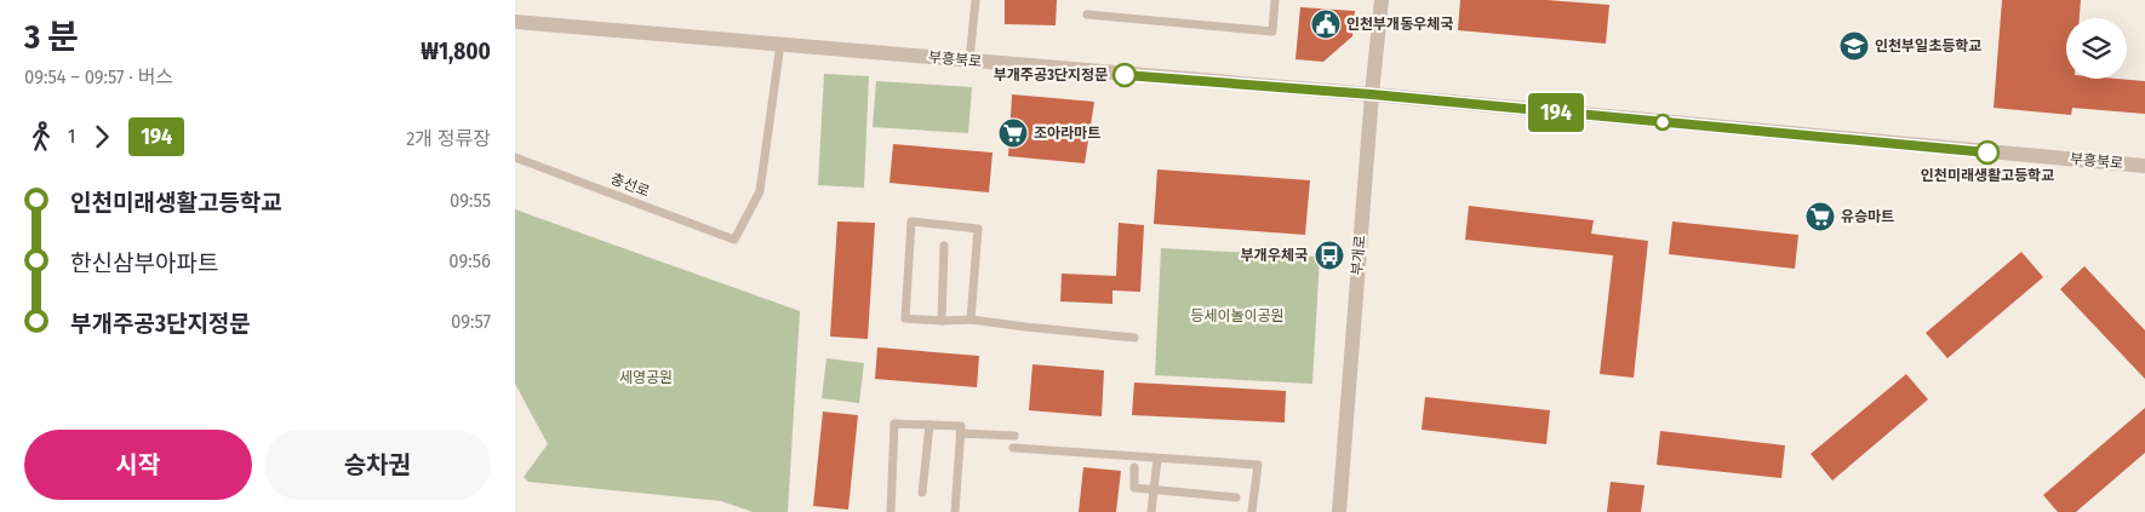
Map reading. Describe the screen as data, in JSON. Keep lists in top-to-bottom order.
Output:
{
  "streets": {
    "street": ["부흥북로", "부개로"],
    "lane": ["충선로"]
  },
  "crossings": [
    ["부흥북로", "충선로"],
    ["부흥북로", "부개로"]
  ],
  "parks": ["등세이놀이공원", "세영공원"],
  "places": {
    "public building": ["인천부개동우체국"],
    "school or university": ["인천부일초등학교"],
    "other": ["부개주공3단지정문", "인천미래생활고등학교"],
    "supermarket": ["조아라마트", "유승마트"],
    "bus stop": ["부개우체국"]
  },
  "lines": ["bus line 194"],
  "page": {
    "heading": ["3 분", "09:54 – 09:57 · 버스", "₩1,800"],
    "on_map": "194",
    "legs": ["1", "194", "2개 정류장"],
    "list": [
      {
        "name": "인천미래생활고등학교",
        "value": "09:55"
      },
      {
        "name": "한신삼부아파트",
        "value": "09:56"
      },
      {
        "name": "부개주공3단지정문",
        "value": "09:57"
      }
    ],
    "buttons": ["시작", "승차권"]
  }
}
